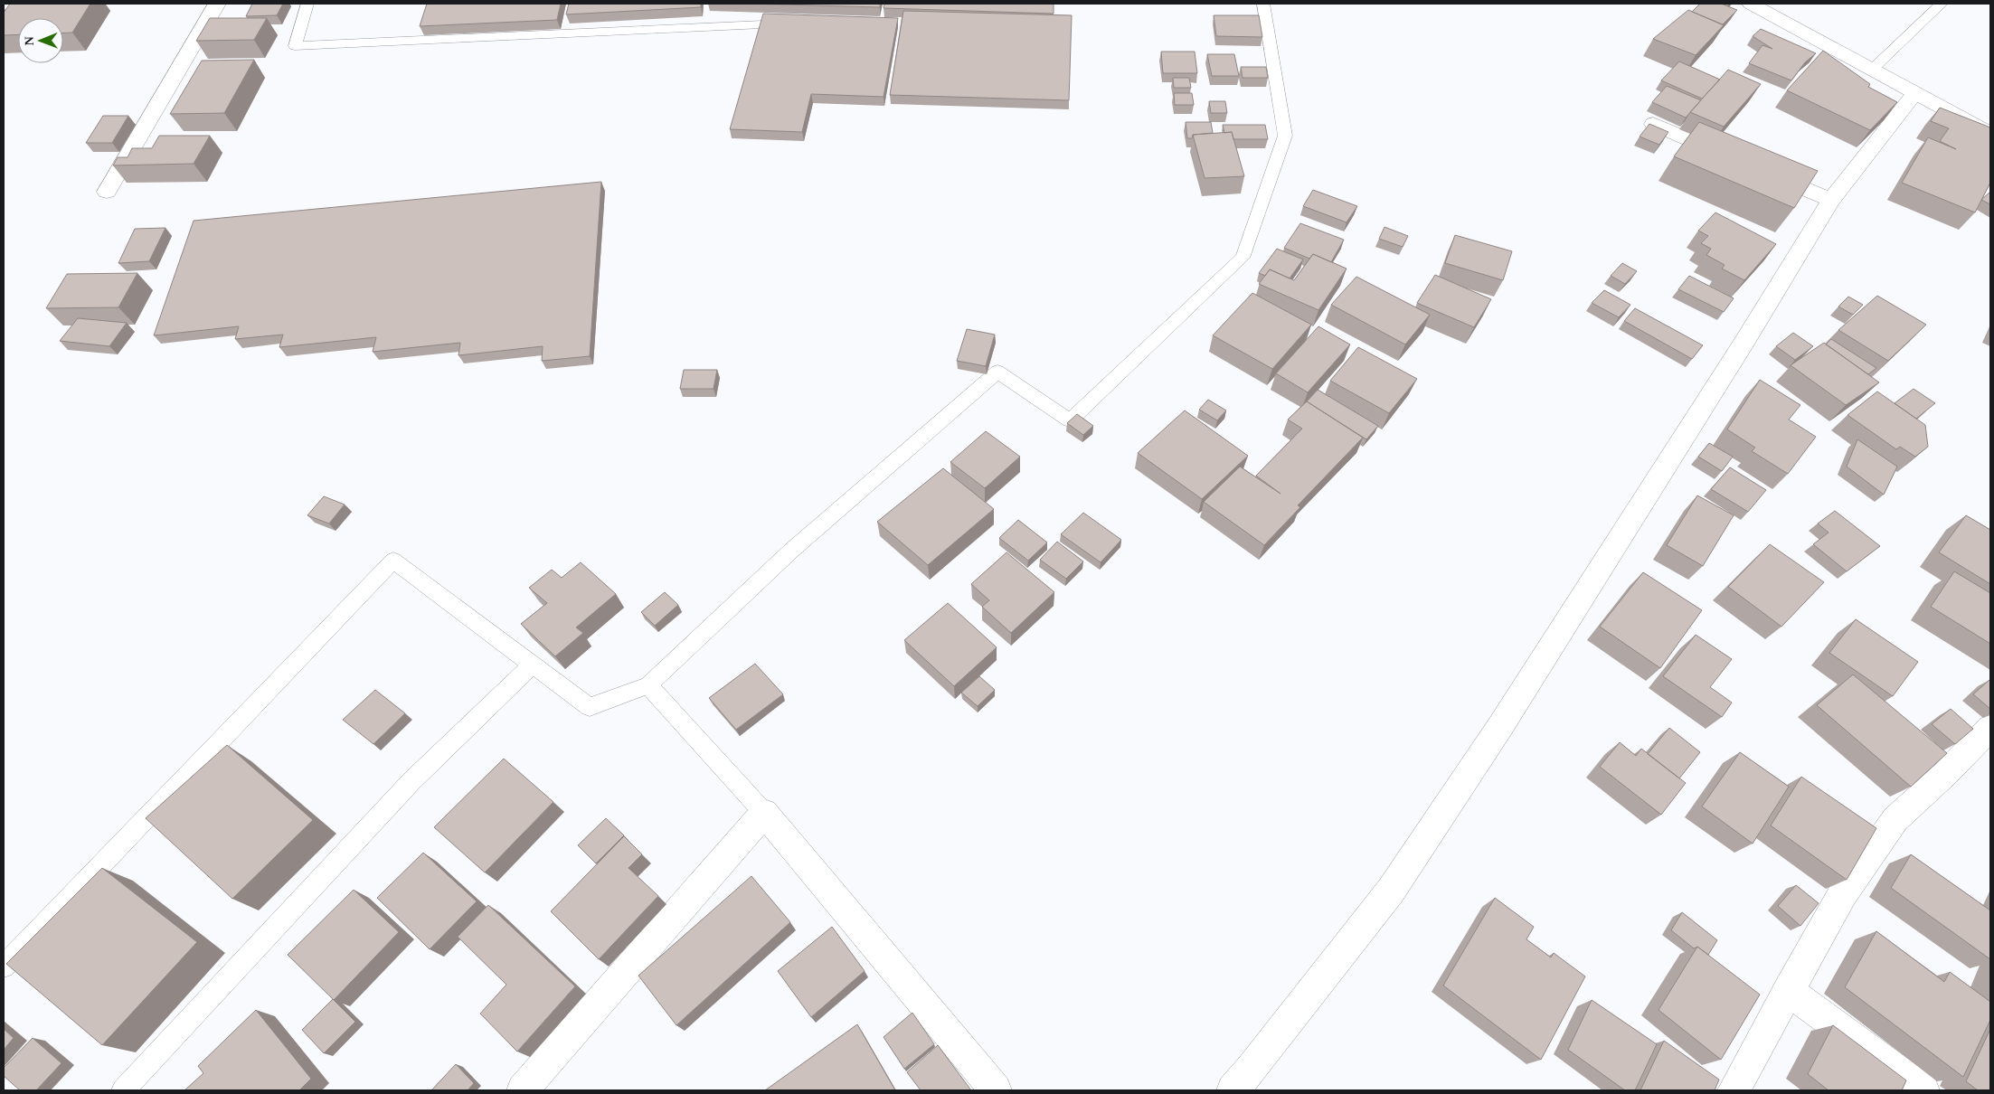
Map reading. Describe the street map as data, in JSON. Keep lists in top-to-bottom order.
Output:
{
  "north": "left"
}
